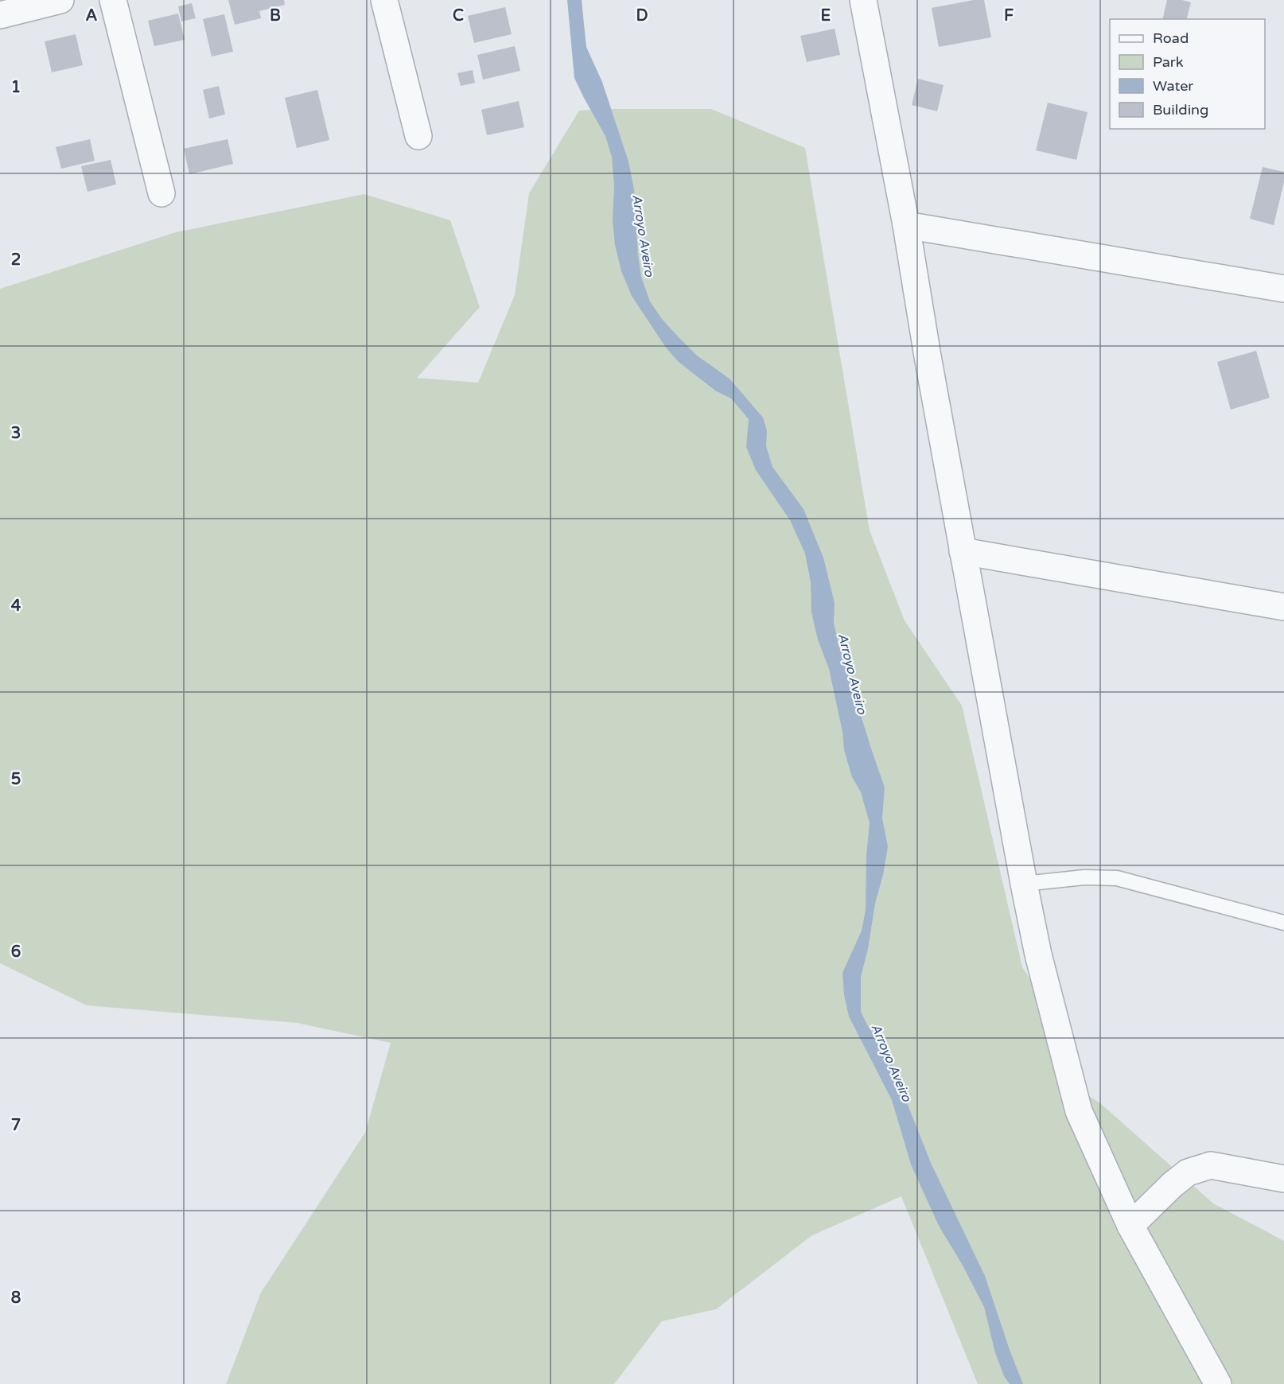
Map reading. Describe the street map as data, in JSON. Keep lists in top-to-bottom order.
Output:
{
  "water": ["Arroyo Aveiro"],
  "legend": [
    "Road",
    "Park",
    "Water",
    "Building"
  ],
  "grid": {
    "columns": [
      "A",
      "B",
      "C",
      "D",
      "E",
      "F"
    ],
    "rows": [
      "1",
      "2",
      "3",
      "4",
      "5",
      "6",
      "7",
      "8"
    ]
  }
}
